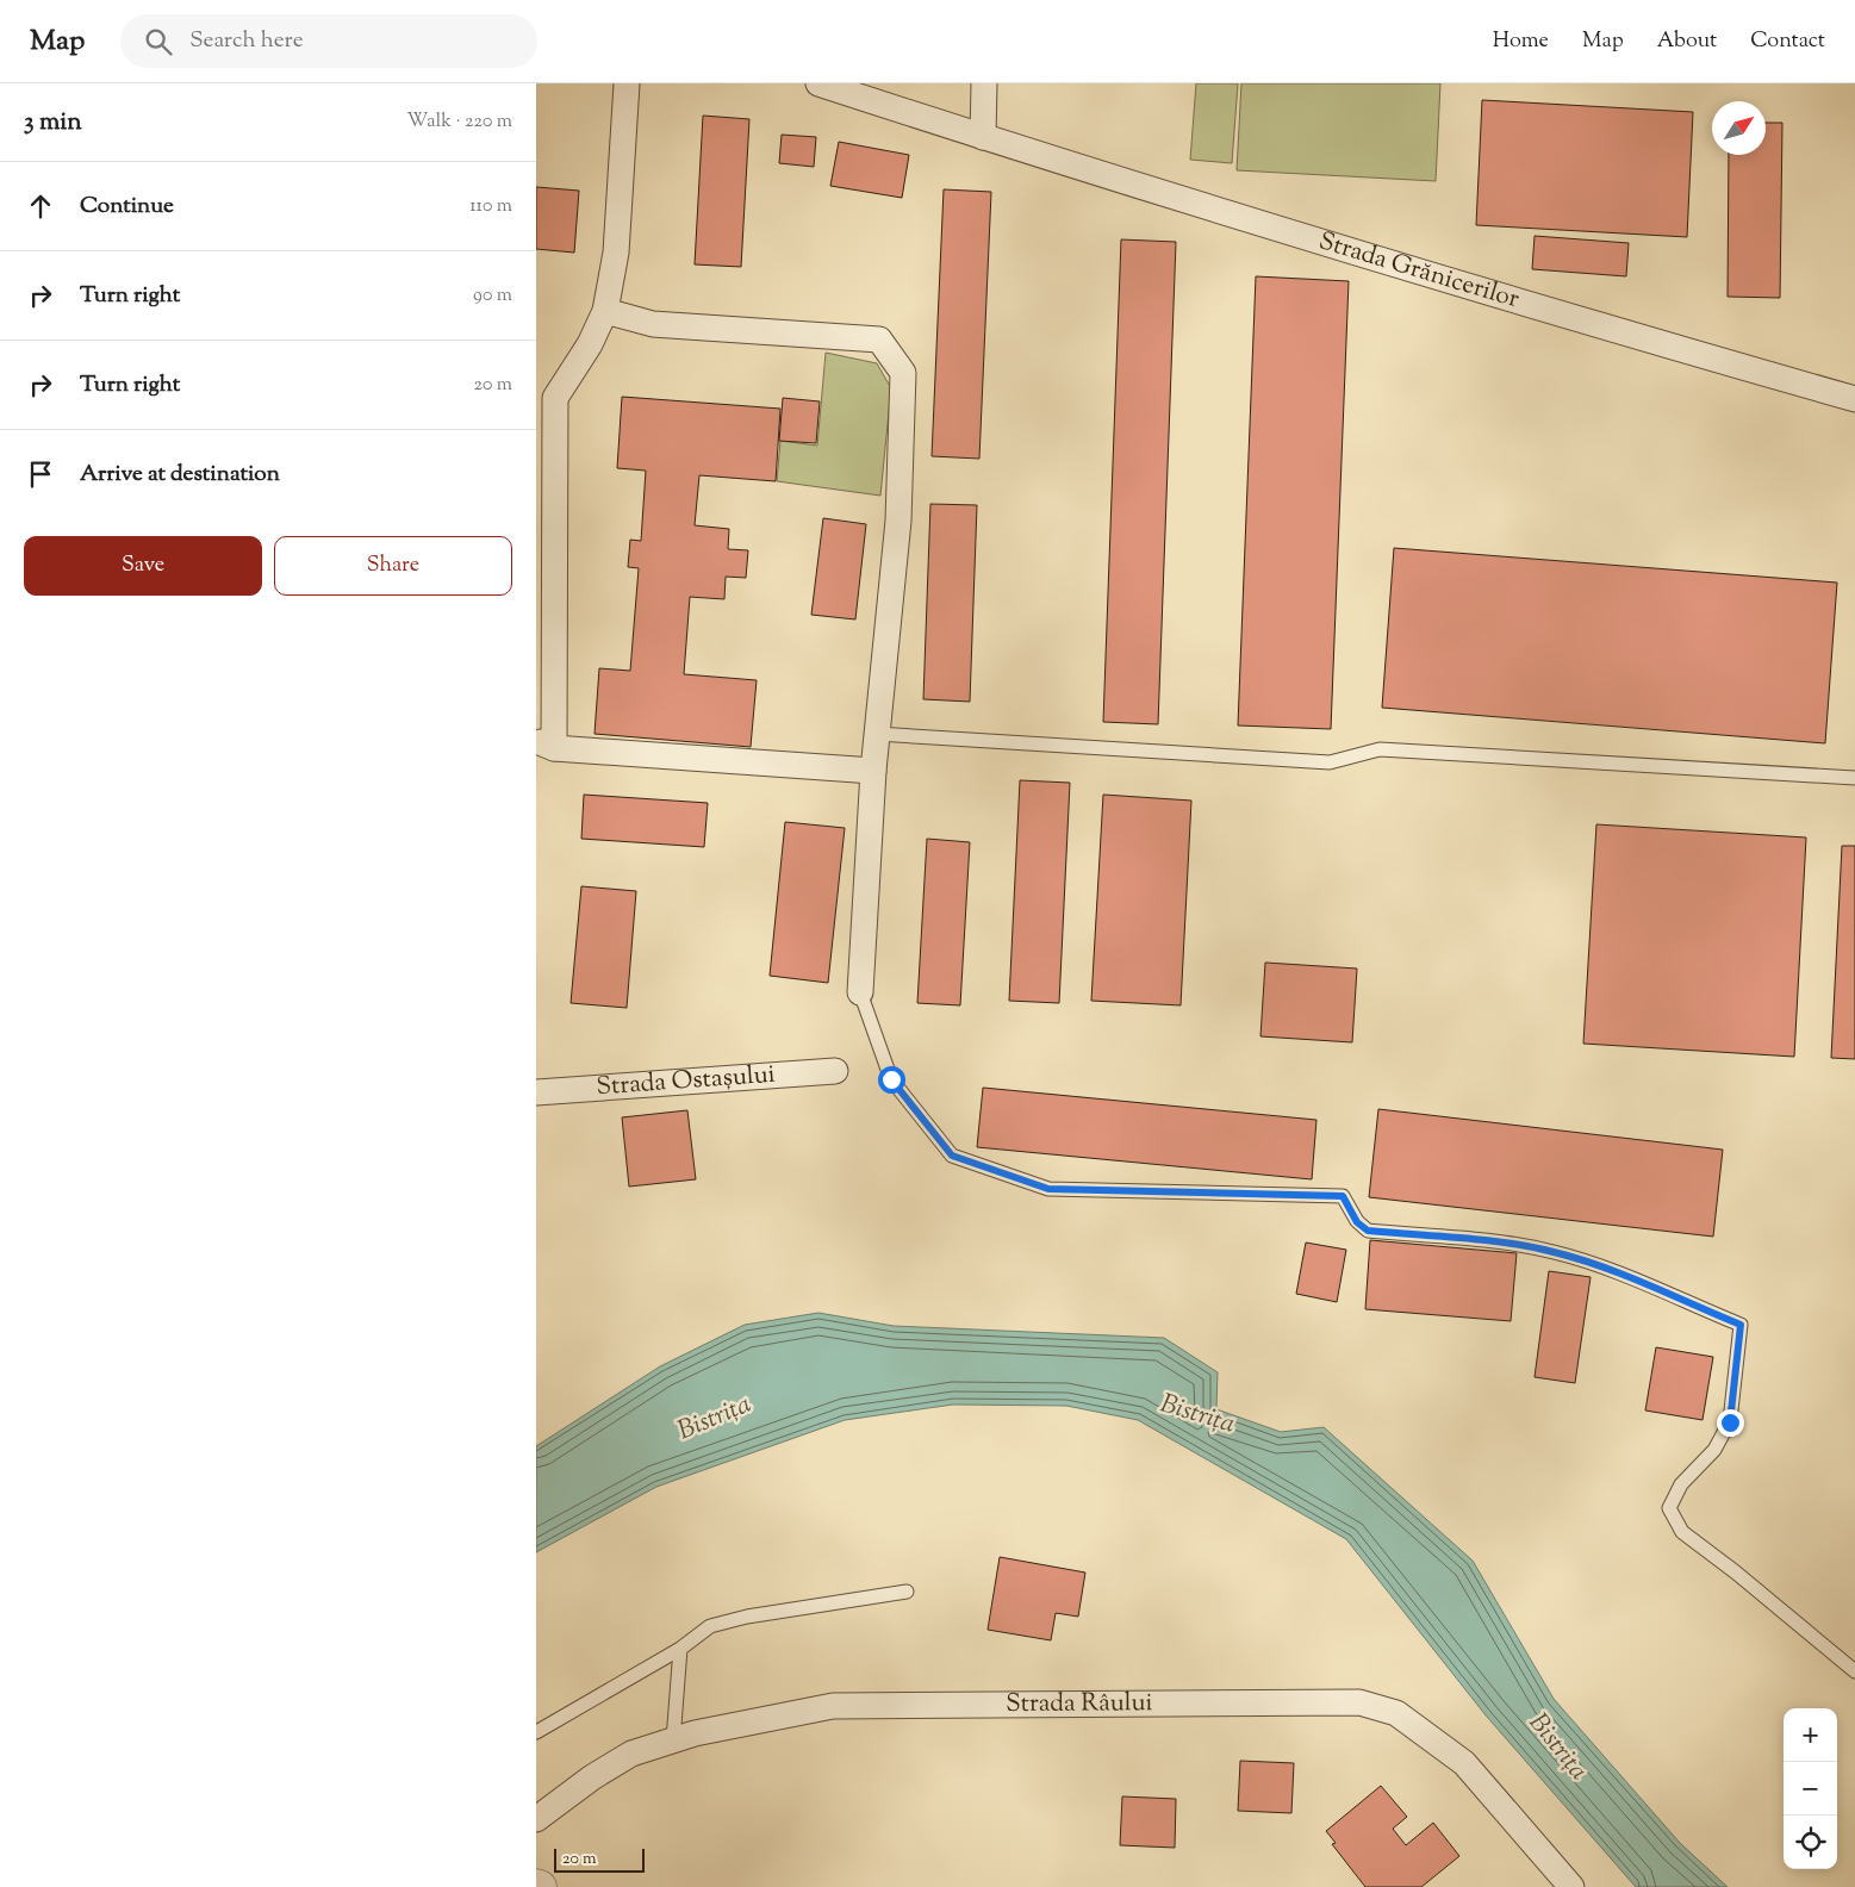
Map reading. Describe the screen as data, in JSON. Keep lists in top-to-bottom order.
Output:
{
  "streets": {
    "street": ["Strada Grănicerilor", "Strada Ostașului", "Strada Râului"]
  },
  "water": ["Bistrița"],
  "scale_bar": "20 m",
  "north": "top right",
  "page": {
    "header": "Map",
    "search": "Search here",
    "nav": [
      "Home",
      "Map",
      "About",
      "Contact"
    ],
    "heading": ["3 min", "Walk · 220 m"],
    "list": [
      ["Continue", "110 m"],
      ["Turn right", "90 m"],
      ["Turn right", "20 m"],
      "Arrive at destination"
    ],
    "buttons": ["Save", "Share"],
    "map_buttons": ["+", "−"],
    "scale": "20 m"
  }
}
